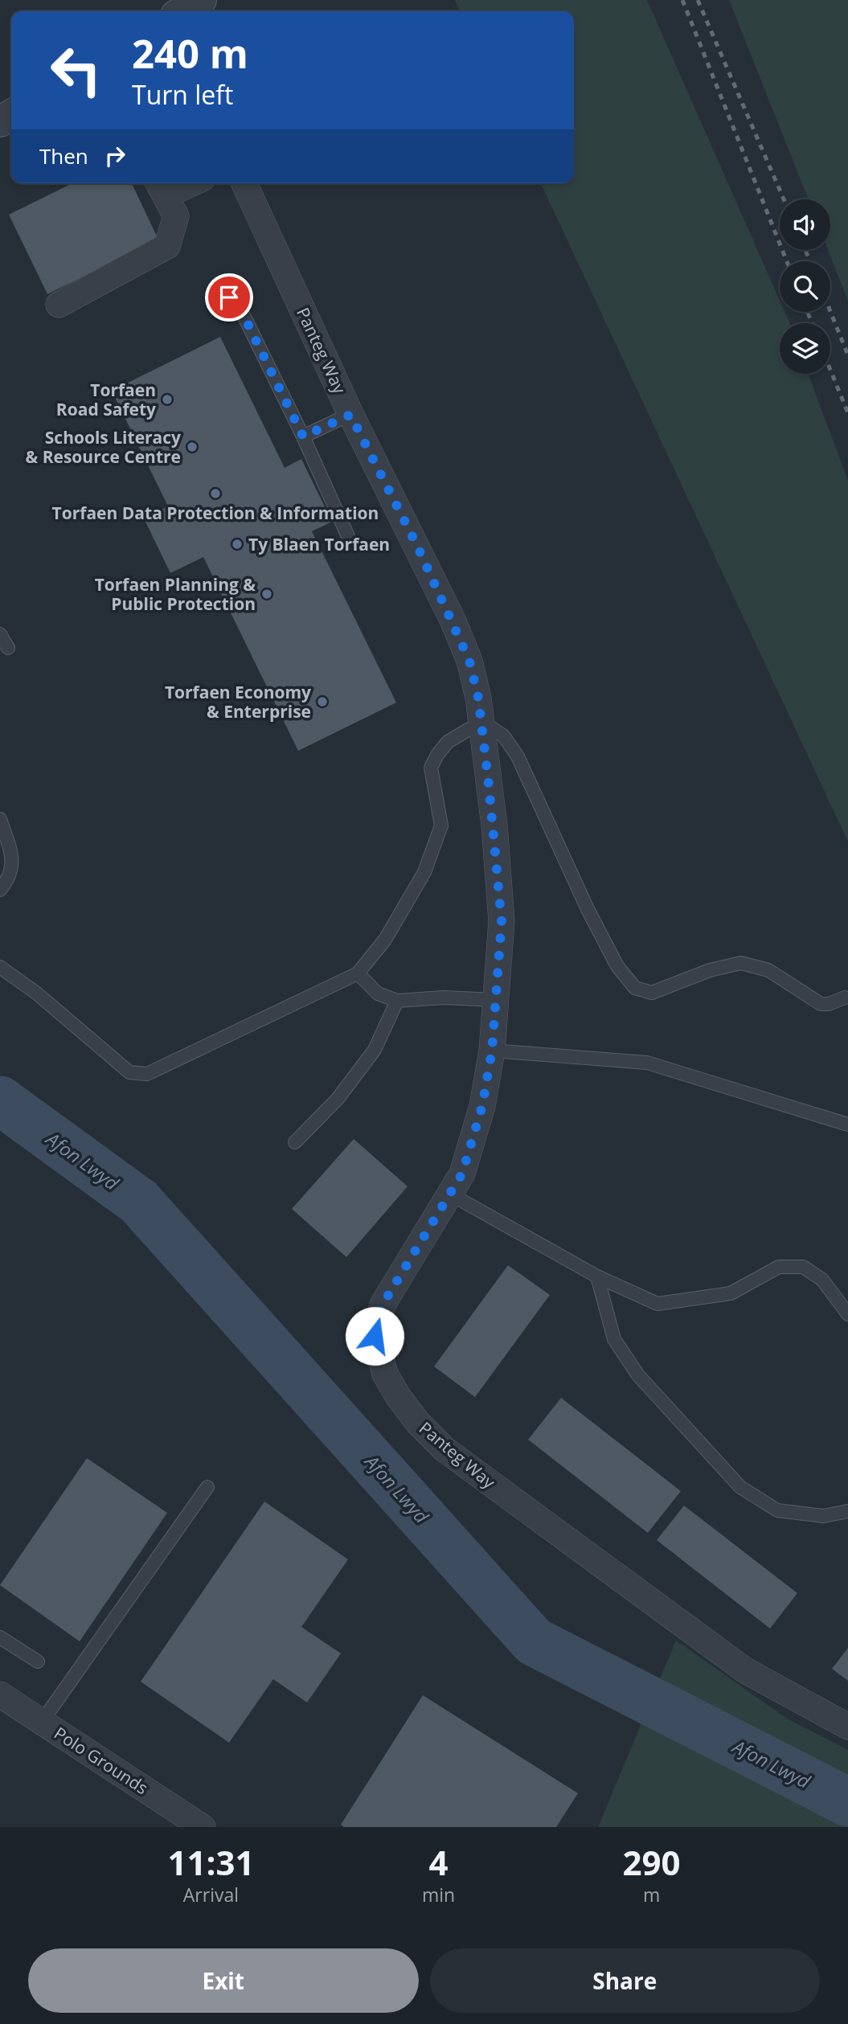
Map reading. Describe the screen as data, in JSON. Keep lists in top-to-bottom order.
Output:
{
  "streets": {
    "street": ["Panteg Way", "Polo Grounds"]
  },
  "water": ["Afon Lwyd"],
  "places": [
    "Torfaen Road Safety",
    "Schools Literacy & Resource Centre",
    "Torfaen Data Protection & Information",
    "Ty Blaen Torfaen",
    "Torfaen Planning & Public Protection",
    "Torfaen Economy & Enterprise"
  ],
  "page": {
    "turn": ["240 m", "Turn left"],
    "then": "Then",
    "eta": [
      "11:31",
      "Arrival",
      "4",
      "min",
      "290",
      "m"
    ],
    "buttons": ["Exit", "Share"]
  }
}
